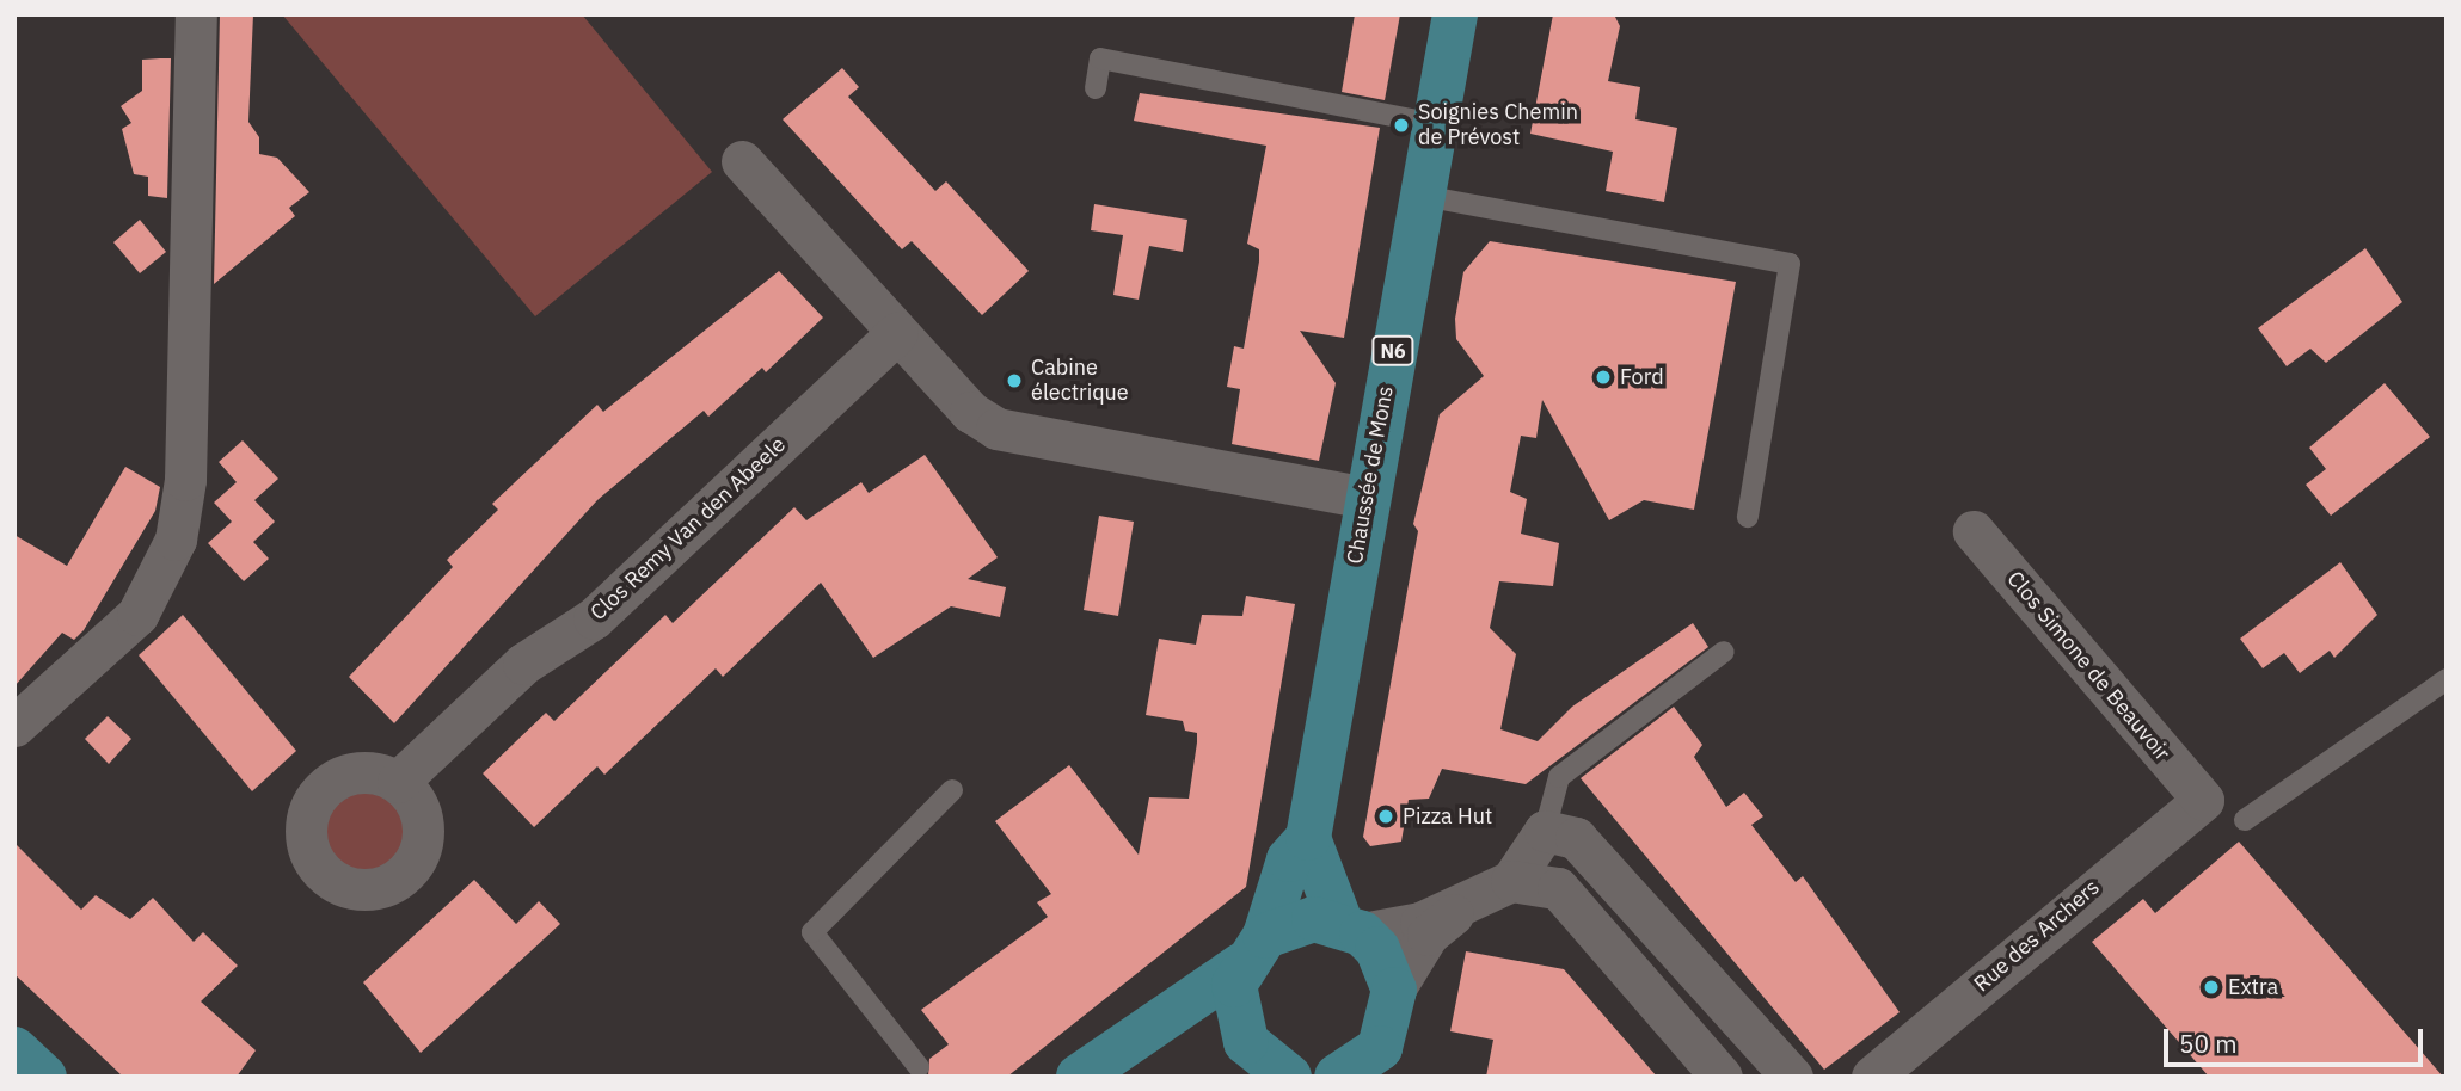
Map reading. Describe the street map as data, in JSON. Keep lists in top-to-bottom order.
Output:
{
  "streets": {
    "main road": ["N6", "Chaussée de Mons"],
    "street": ["Clos Remy Van den Abeele", "Clos Simone de Beauvoir", "Rue des Archers"]
  },
  "crossings": [
    ["Clos Simone de Beauvoir", "Rue des Archers"]
  ],
  "places": [
    "Soignies Chemin de Prévost",
    "Ford",
    "Cabine électrique",
    "Pizza Hut",
    "Extra"
  ],
  "scale_bar": "50 m"
}
